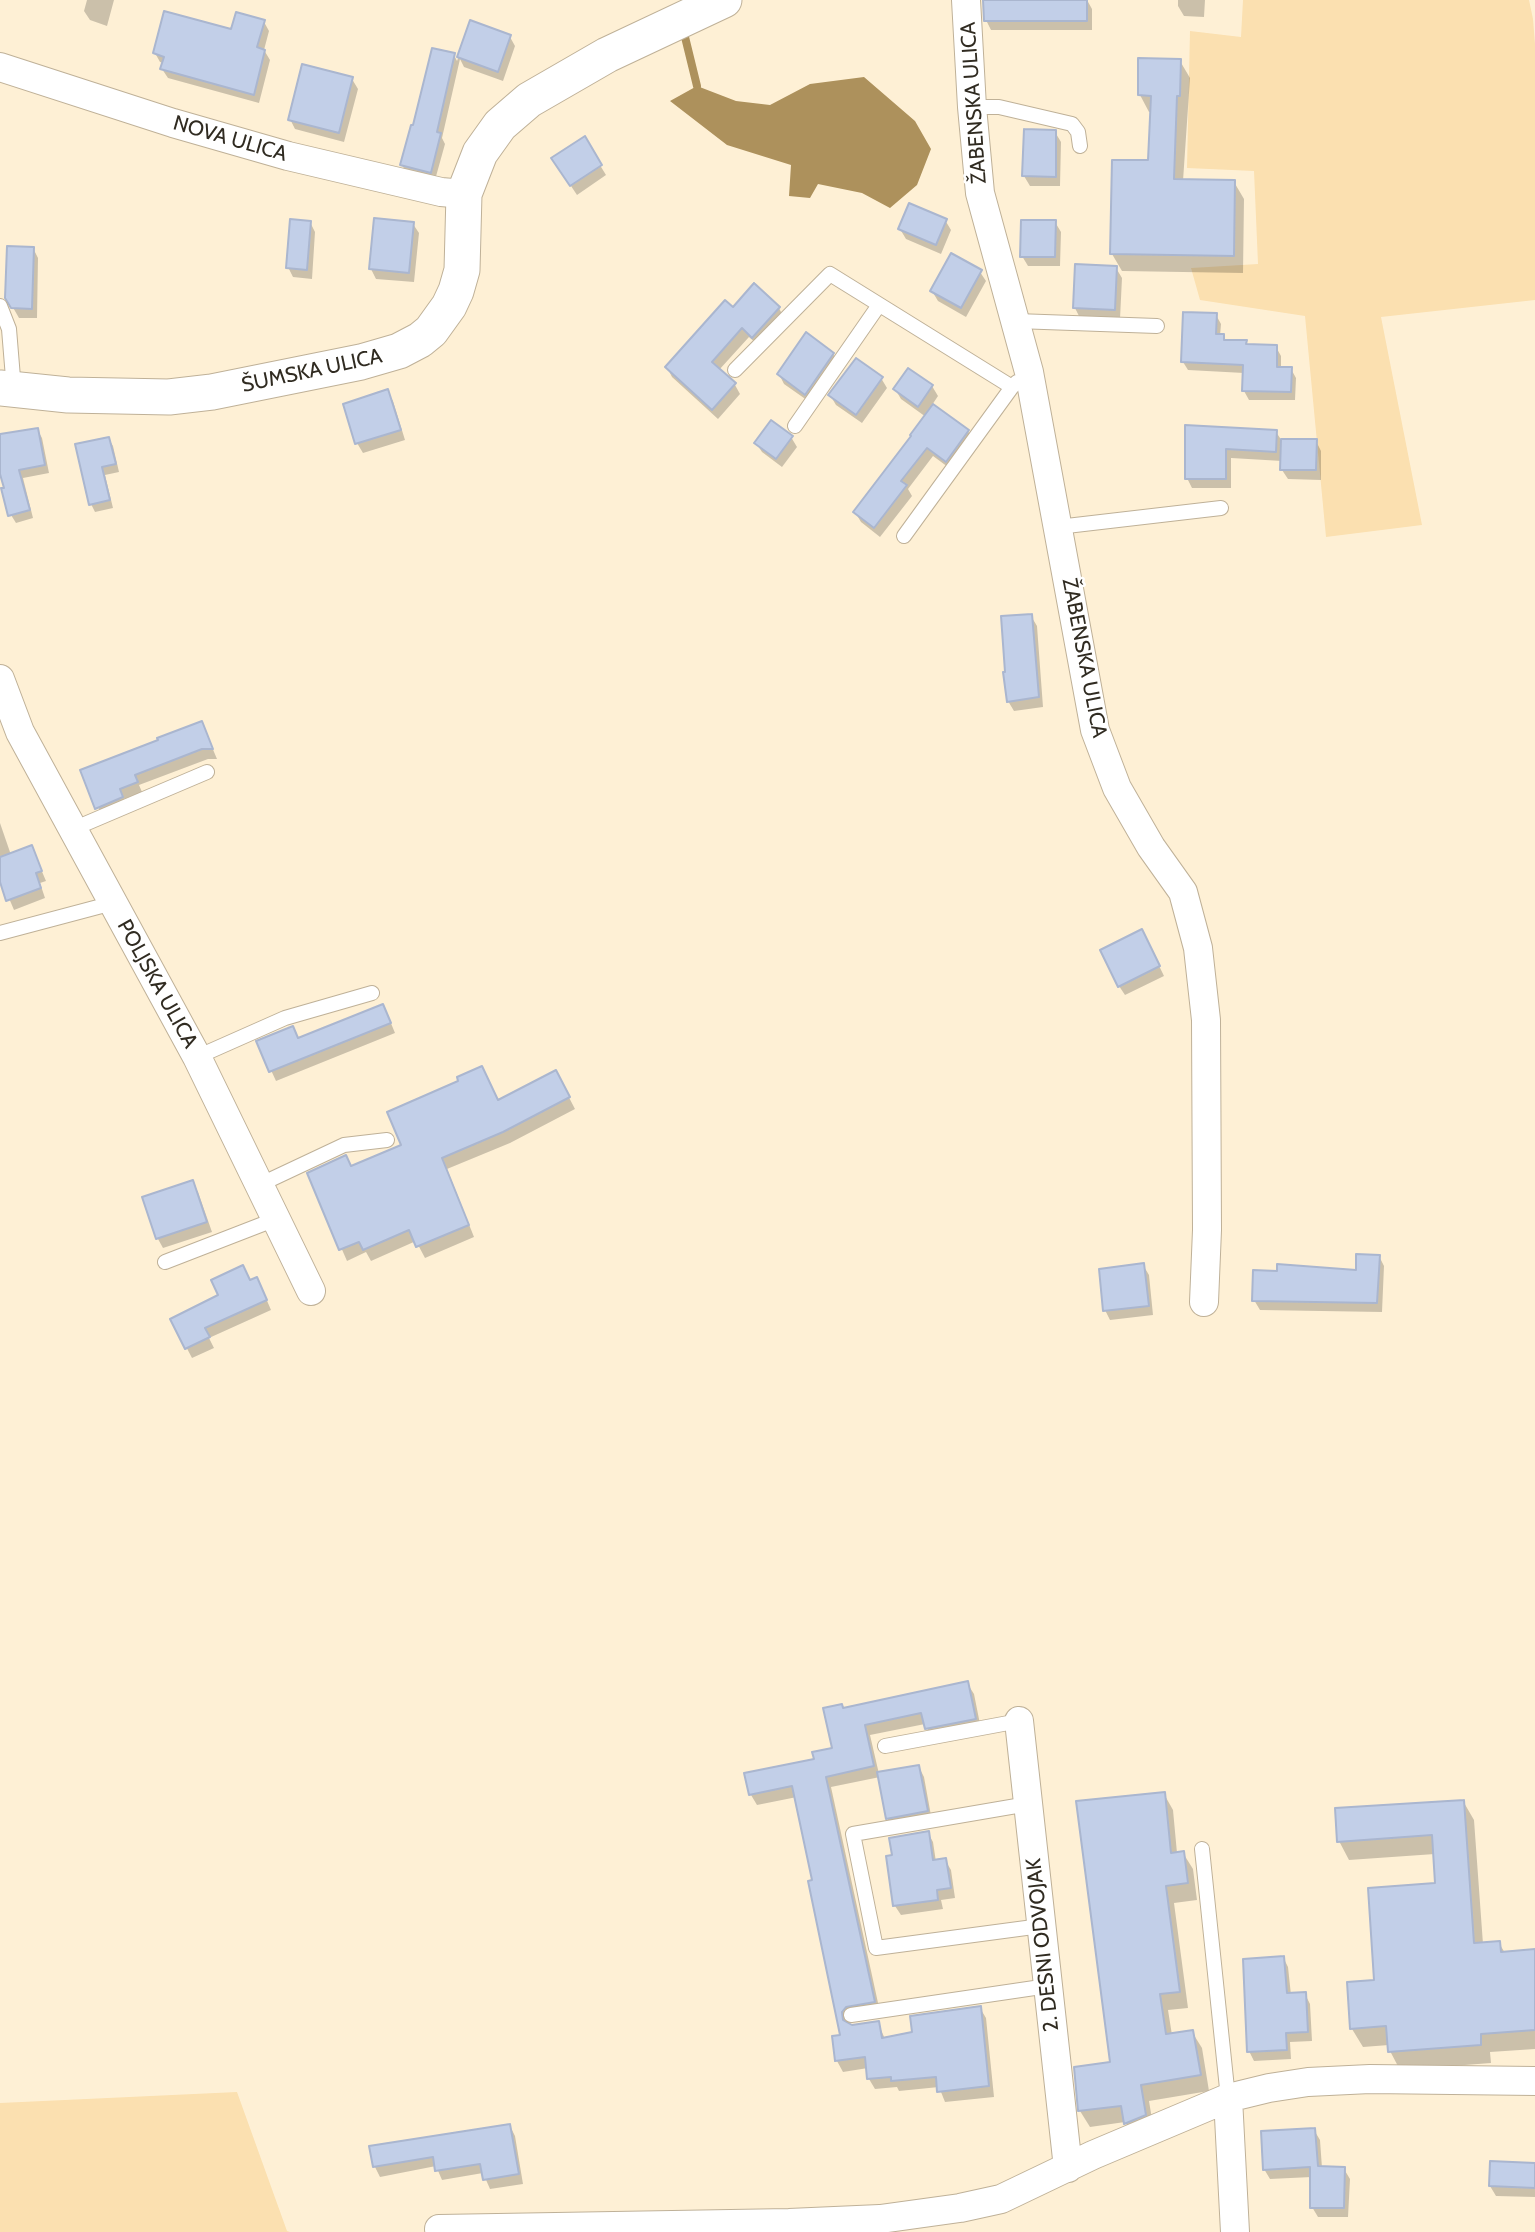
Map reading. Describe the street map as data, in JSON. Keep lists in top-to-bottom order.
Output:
{
  "streets": {
    "street": [
      "ŽABENSKA ULICA",
      "NOVA ULICA",
      "ŠUMSKA ULICA",
      "POLJSKA ULICA",
      "2. DESNI ODVOJAK"
    ]
  },
  "crossings": [
    ["NOVA ULICA", "ŠUMSKA ULICA"]
  ]
}
